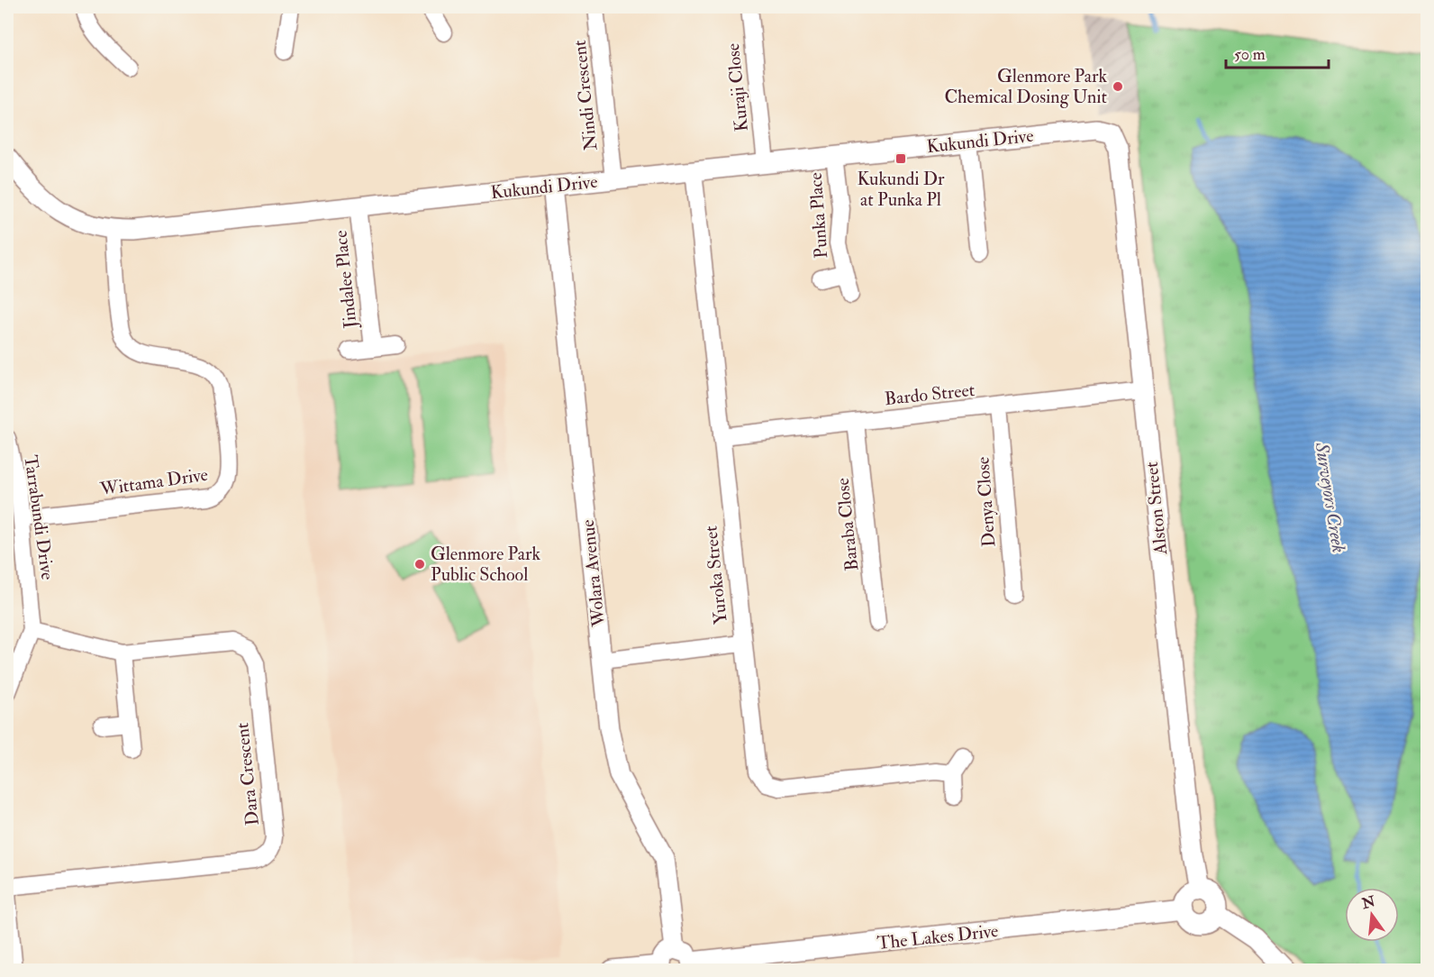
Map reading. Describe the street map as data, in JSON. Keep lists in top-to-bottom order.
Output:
{
  "streets": {
    "street": [
      "Kuraji Close",
      "Nindi Crescent",
      "Kukundi Drive",
      "Punka Place",
      "Jindalee Place",
      "Bardo Street",
      "Wittama Drive",
      "Denya Close",
      "Alston Street",
      "Tarrabundi Drive",
      "Baraba Close",
      "Wolara Avenue",
      "Yuroka Street",
      "Dara Crescent",
      "The Lakes Drive"
    ]
  },
  "crossings": [
    ["Kuraji Close", "Kukundi Drive"],
    ["Nindi Crescent", "Kukundi Drive"],
    ["Kukundi Drive", "Punka Place"],
    ["Kukundi Drive", "Jindalee Place"],
    ["Kukundi Drive", "Wittama Drive"],
    ["Kukundi Drive", "Alston Street"],
    ["Kukundi Drive", "Wolara Avenue"],
    ["Kukundi Drive", "Yuroka Street"],
    ["Bardo Street", "Denya Close"],
    ["Bardo Street", "Alston Street"],
    ["Bardo Street", "Baraba Close"],
    ["Bardo Street", "Yuroka Street"],
    ["Wittama Drive", "Tarrabundi Drive"],
    ["Alston Street", "The Lakes Drive"],
    ["Tarrabundi Drive", "Dara Crescent"]
  ],
  "water": ["Surveyors Creek"],
  "places": {
    "other": ["Glenmore Park Chemical Dosing Unit", "Glenmore Park Public School"],
    "transit": ["Kukundi Dr at Punka Pl"]
  },
  "scale_bar": "50 m",
  "north": "top"
}
